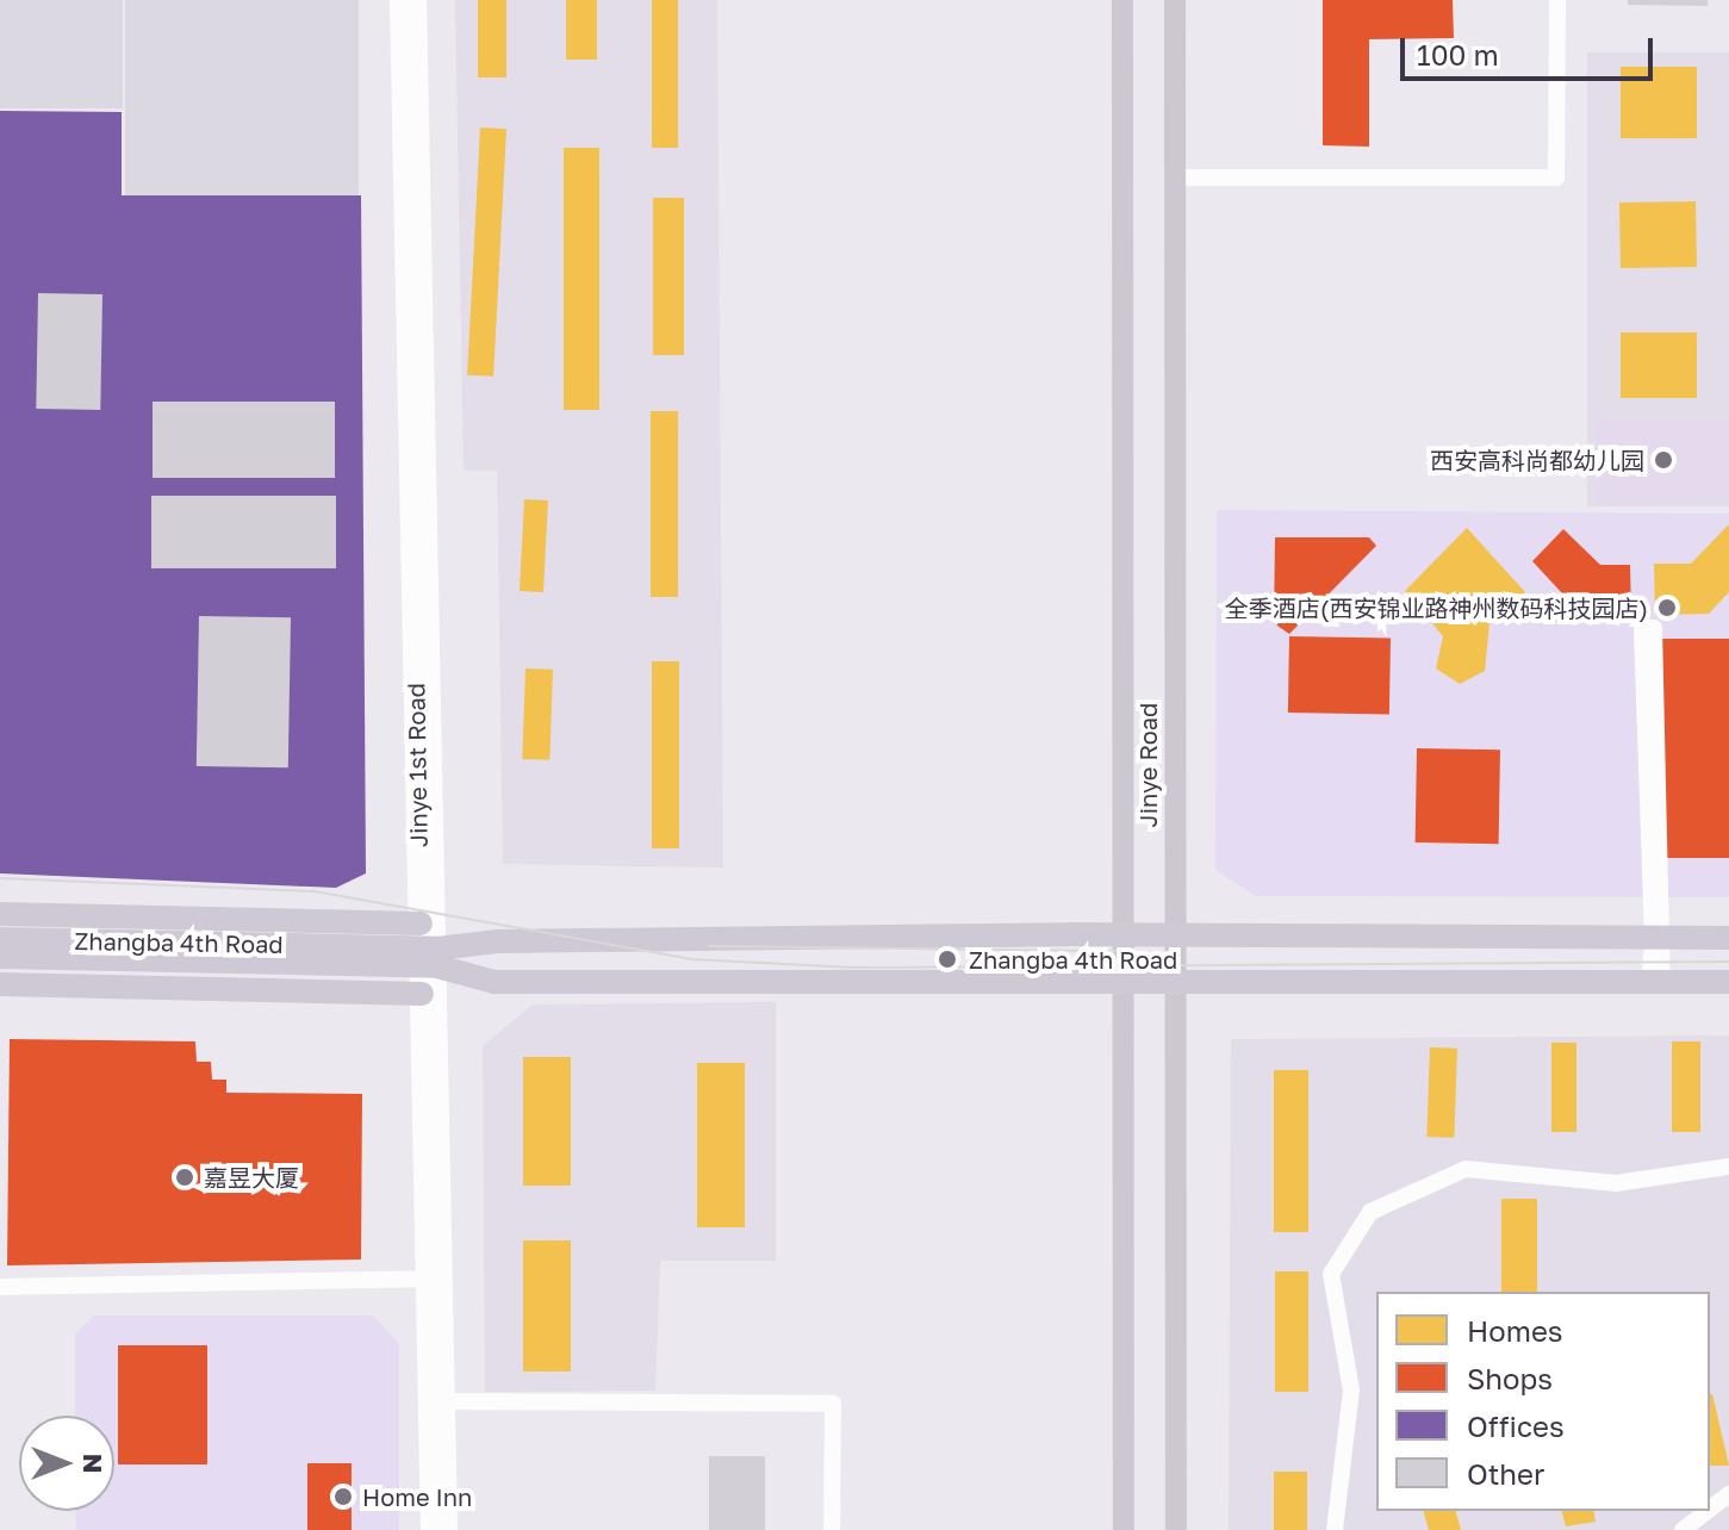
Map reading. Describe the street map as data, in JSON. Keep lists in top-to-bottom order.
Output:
{
  "streets": {
    "main road": ["Jinye Road", "Zhangba 4th Road"],
    "street": ["Jinye 1st Road"]
  },
  "crossings": [
    ["Jinye 1st Road", "Zhangba 4th Road"],
    ["Jinye Road", "Zhangba 4th Road"]
  ],
  "places": [
    "西安高科尚都幼儿园",
    "全季酒店(西安锦业路神州数码科技园店)",
    "Zhangba 4th Road",
    "嘉昱大厦",
    "Home Inn"
  ],
  "legend": [
    "Homes",
    "Shops",
    "Offices",
    "Other"
  ],
  "scale_bar": "100 m",
  "north": "right"
}
